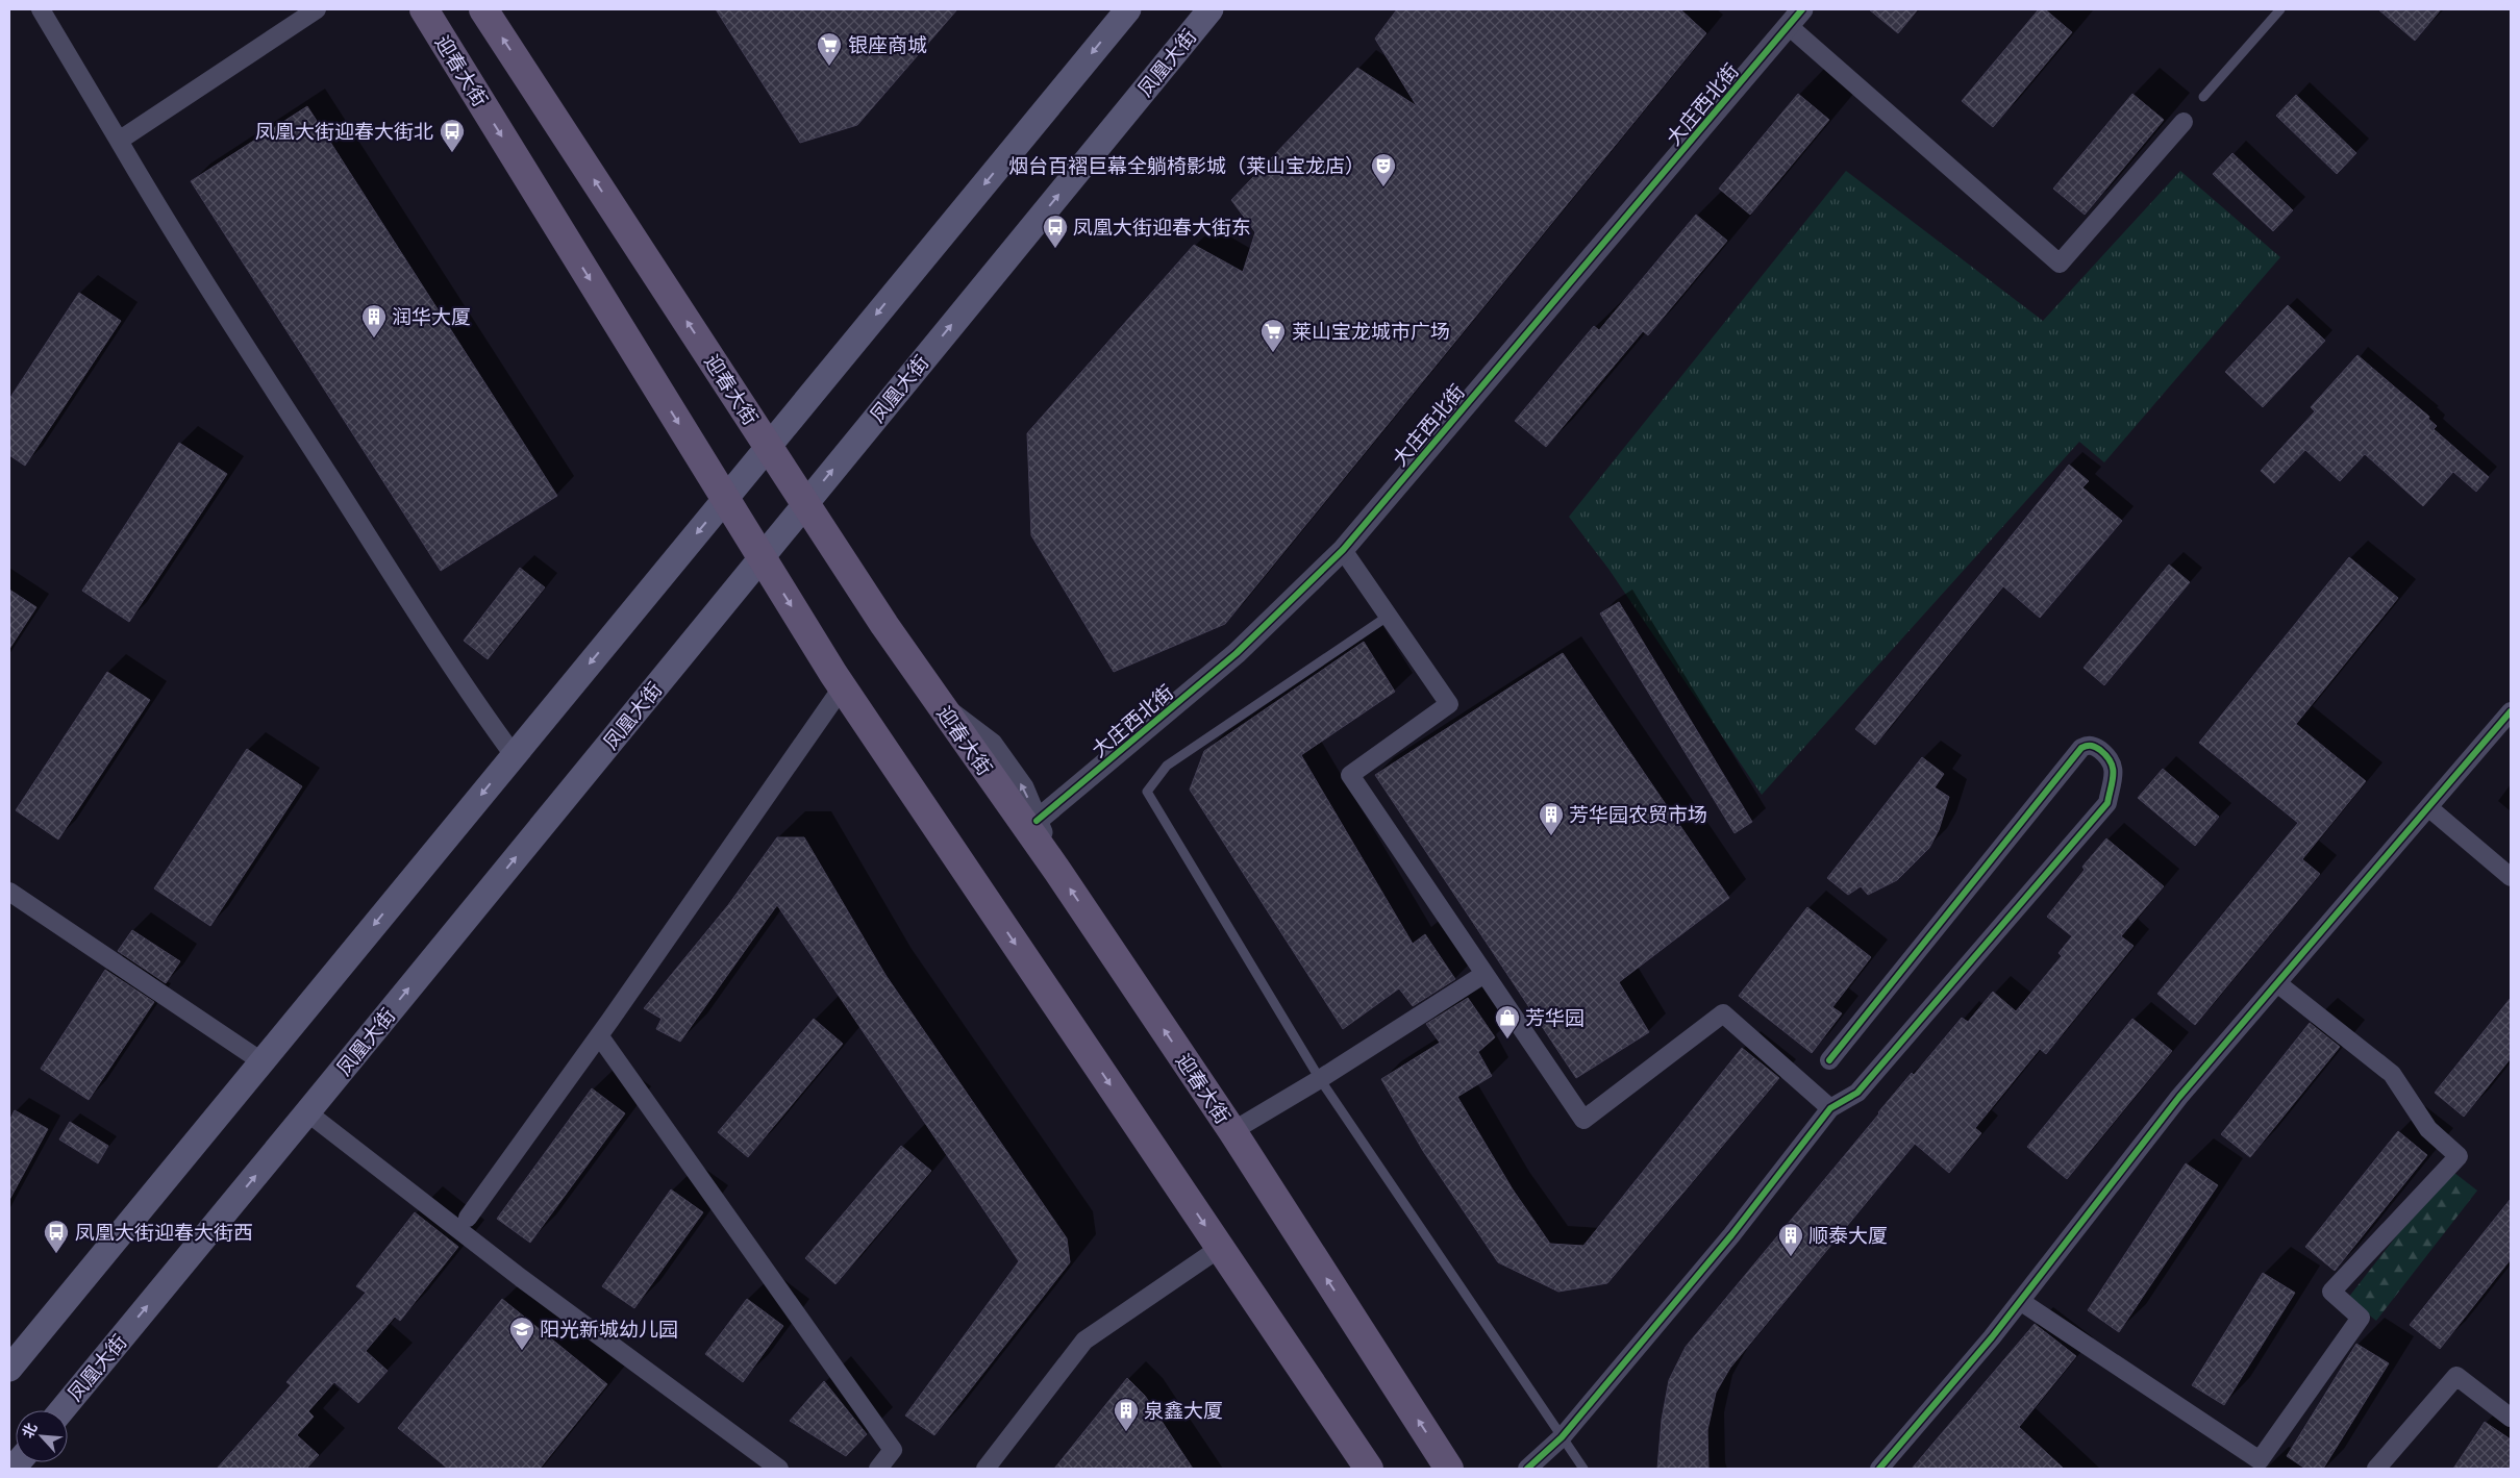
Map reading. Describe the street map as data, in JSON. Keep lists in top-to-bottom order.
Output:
{
  "streets": {
    "main road": ["凤凰大街", "迎春大街"],
    "street": ["大庄西北街"]
  },
  "crossings": [
    ["凤凰大街", "迎春大街"]
  ],
  "places": {
    "supermarket": ["银座商城", "莱山宝龙城市广场"],
    "bus stop": ["凤凰大街迎春大街北", "凤凰大街迎春大街东", "凤凰大街迎春大街西"],
    "theatre": ["烟台百褶巨幕全躺椅影城（莱山宝龙店）"],
    "building": [
      "润华大厦",
      "芳华园农贸市场",
      "顺泰大厦",
      "泉鑫大厦"
    ],
    "shop": ["芳华园"],
    "school or university": ["阳光新城幼儿园"]
  },
  "north": "top left"
}
